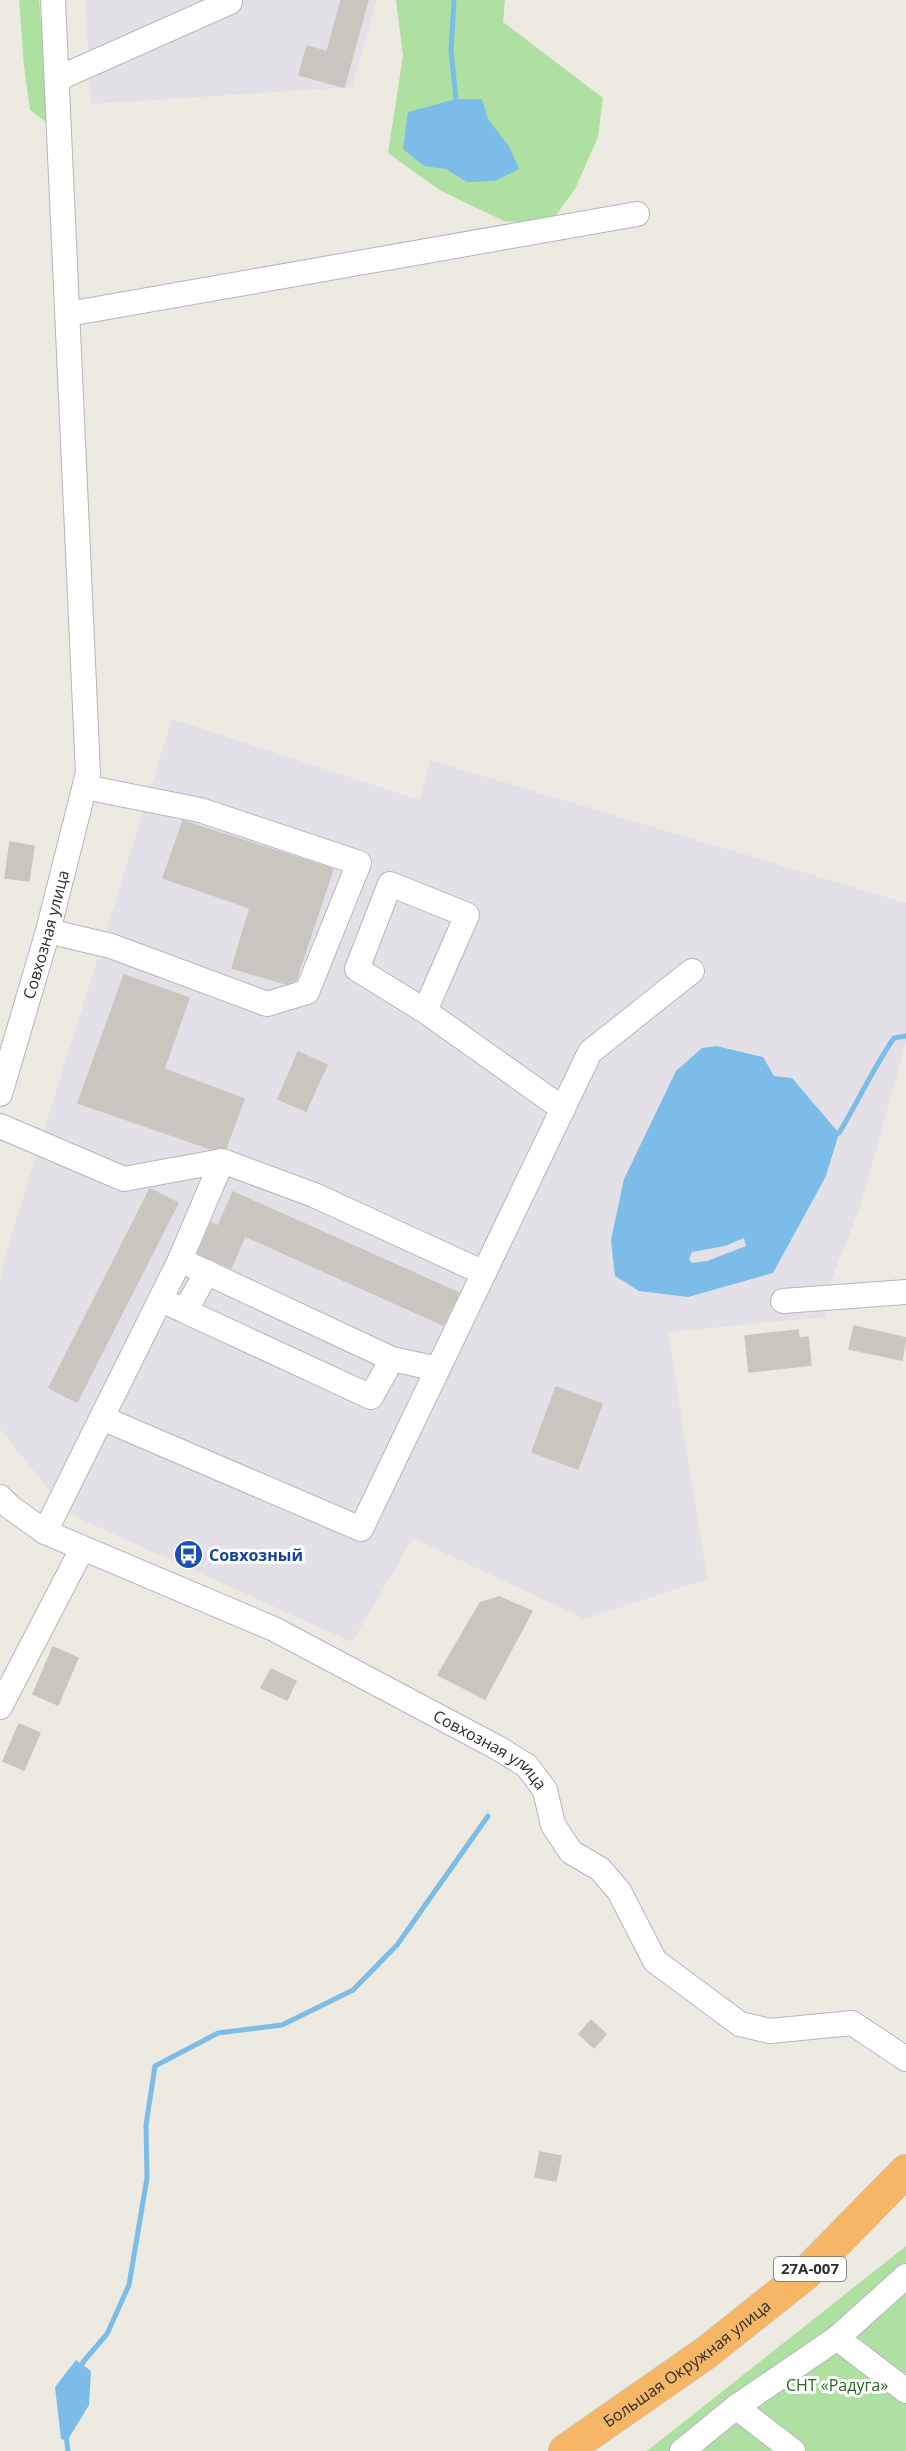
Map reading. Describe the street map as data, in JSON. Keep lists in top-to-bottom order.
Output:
{
  "streets": {
    "highway": ["27А-007", "Большая Окружная улица"],
    "street": ["Совхозная улица"]
  },
  "parks": ["СНТ «Радуга»"],
  "places": {
    "bus stop": ["Совхозный"]
  }
}
